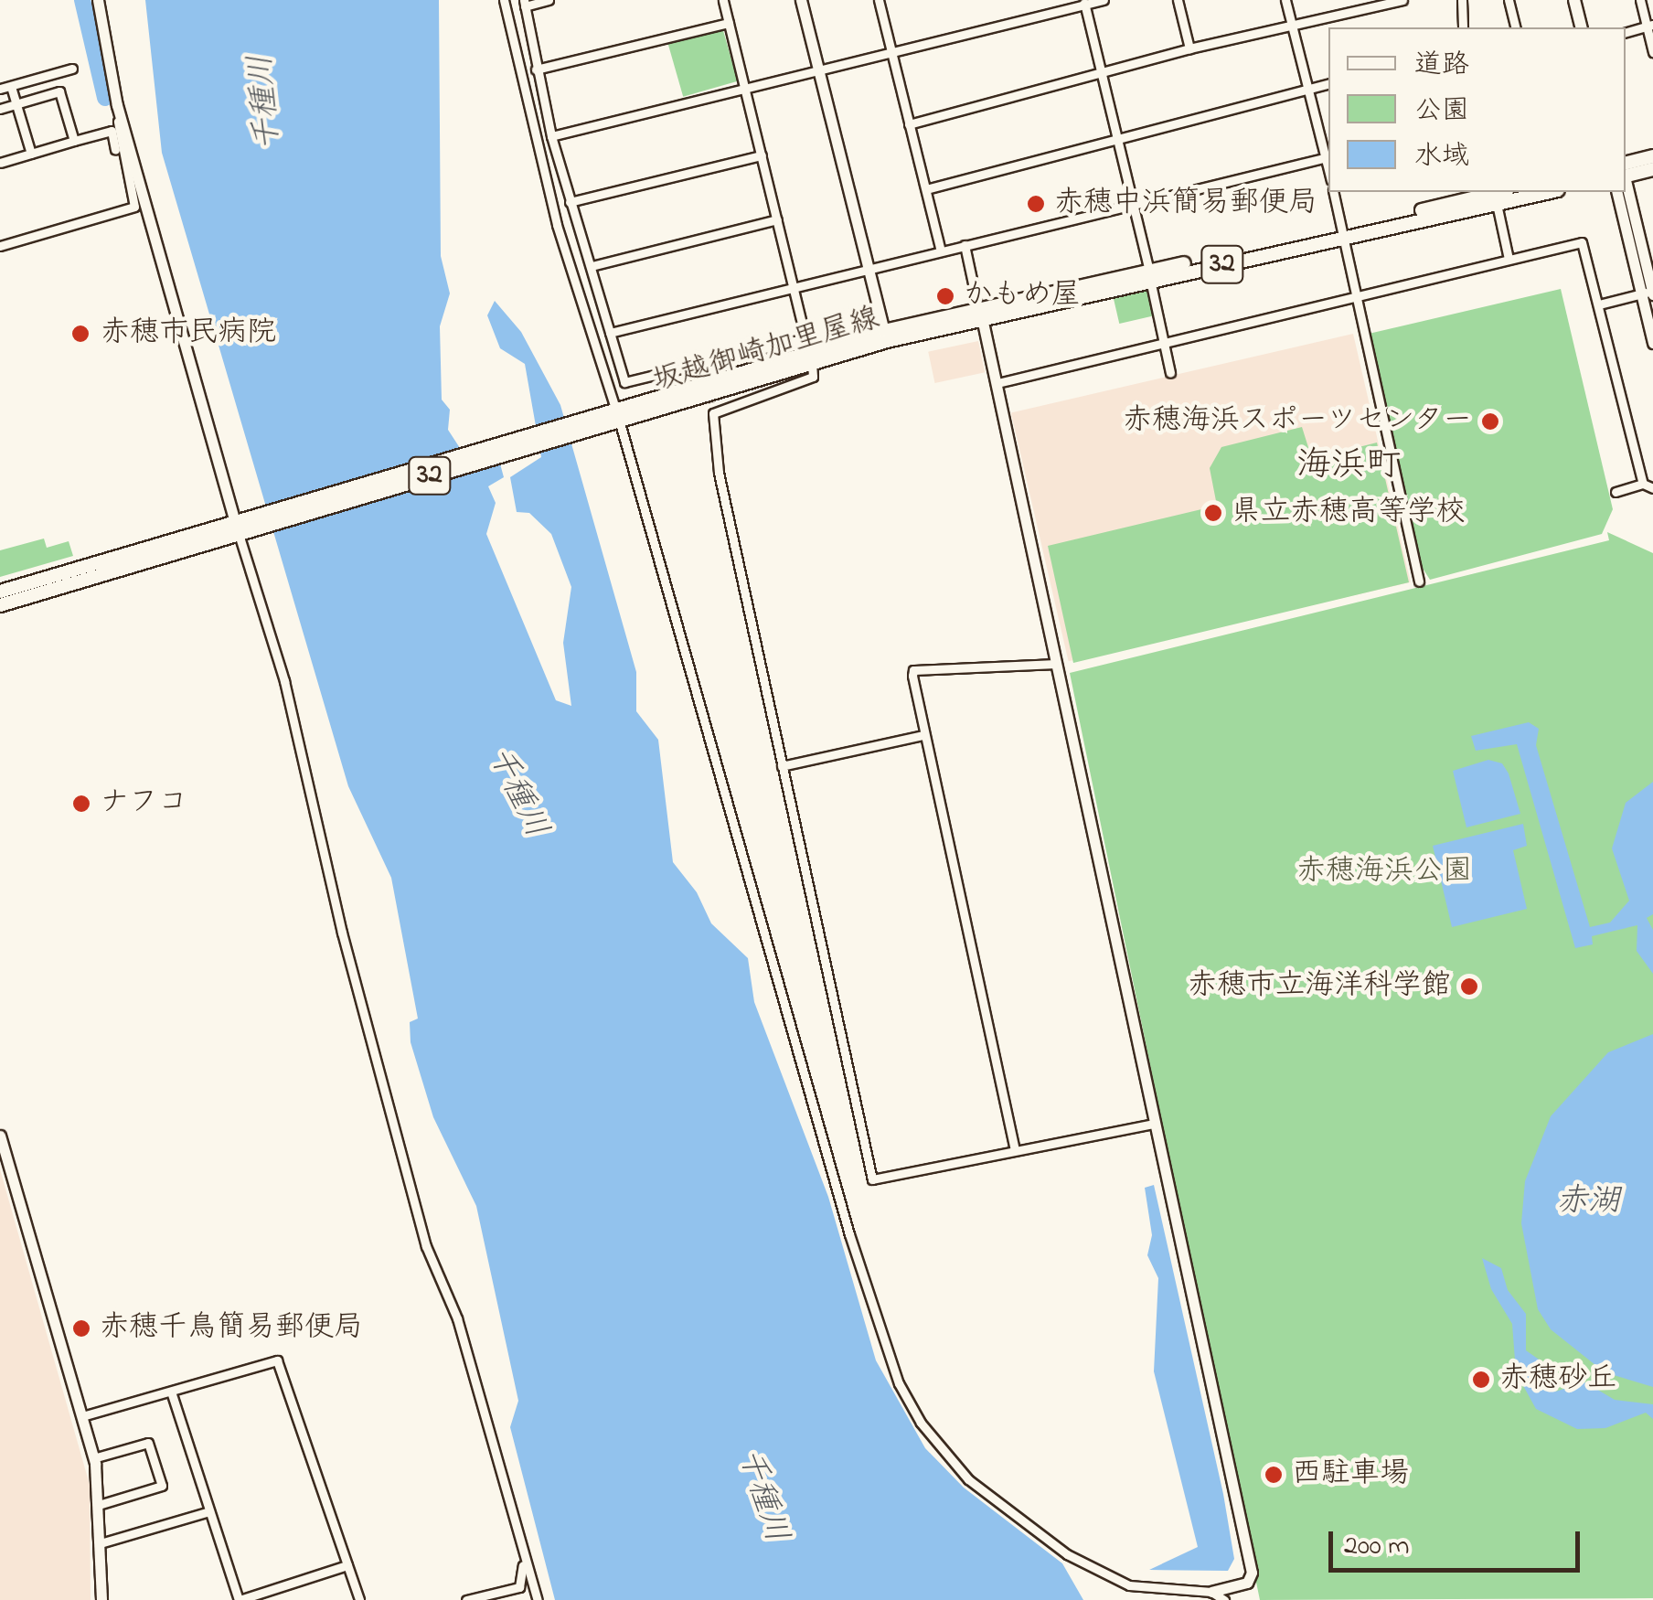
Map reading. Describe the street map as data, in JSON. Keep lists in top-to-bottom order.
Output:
{
  "streets": {
    "main road": ["32", "坂越御崎加里屋線"]
  },
  "districts": ["海浜町"],
  "water": ["千種川", "赤湖"],
  "parks": ["赤穂海浜公園"],
  "places": [
    "赤穂中浜簡易郵便局",
    "かもめ屋",
    "赤穂市民病院",
    "赤穂海浜スポーツセンター",
    "県立赤穂高等学校",
    "ナフコ",
    "赤穂市立海洋科学館",
    "赤穂千鳥簡易郵便局",
    "赤穂砂丘",
    "西駐車場"
  ],
  "legend": ["道路", "公園", "水域"],
  "scale_bar": "200 m"
}
